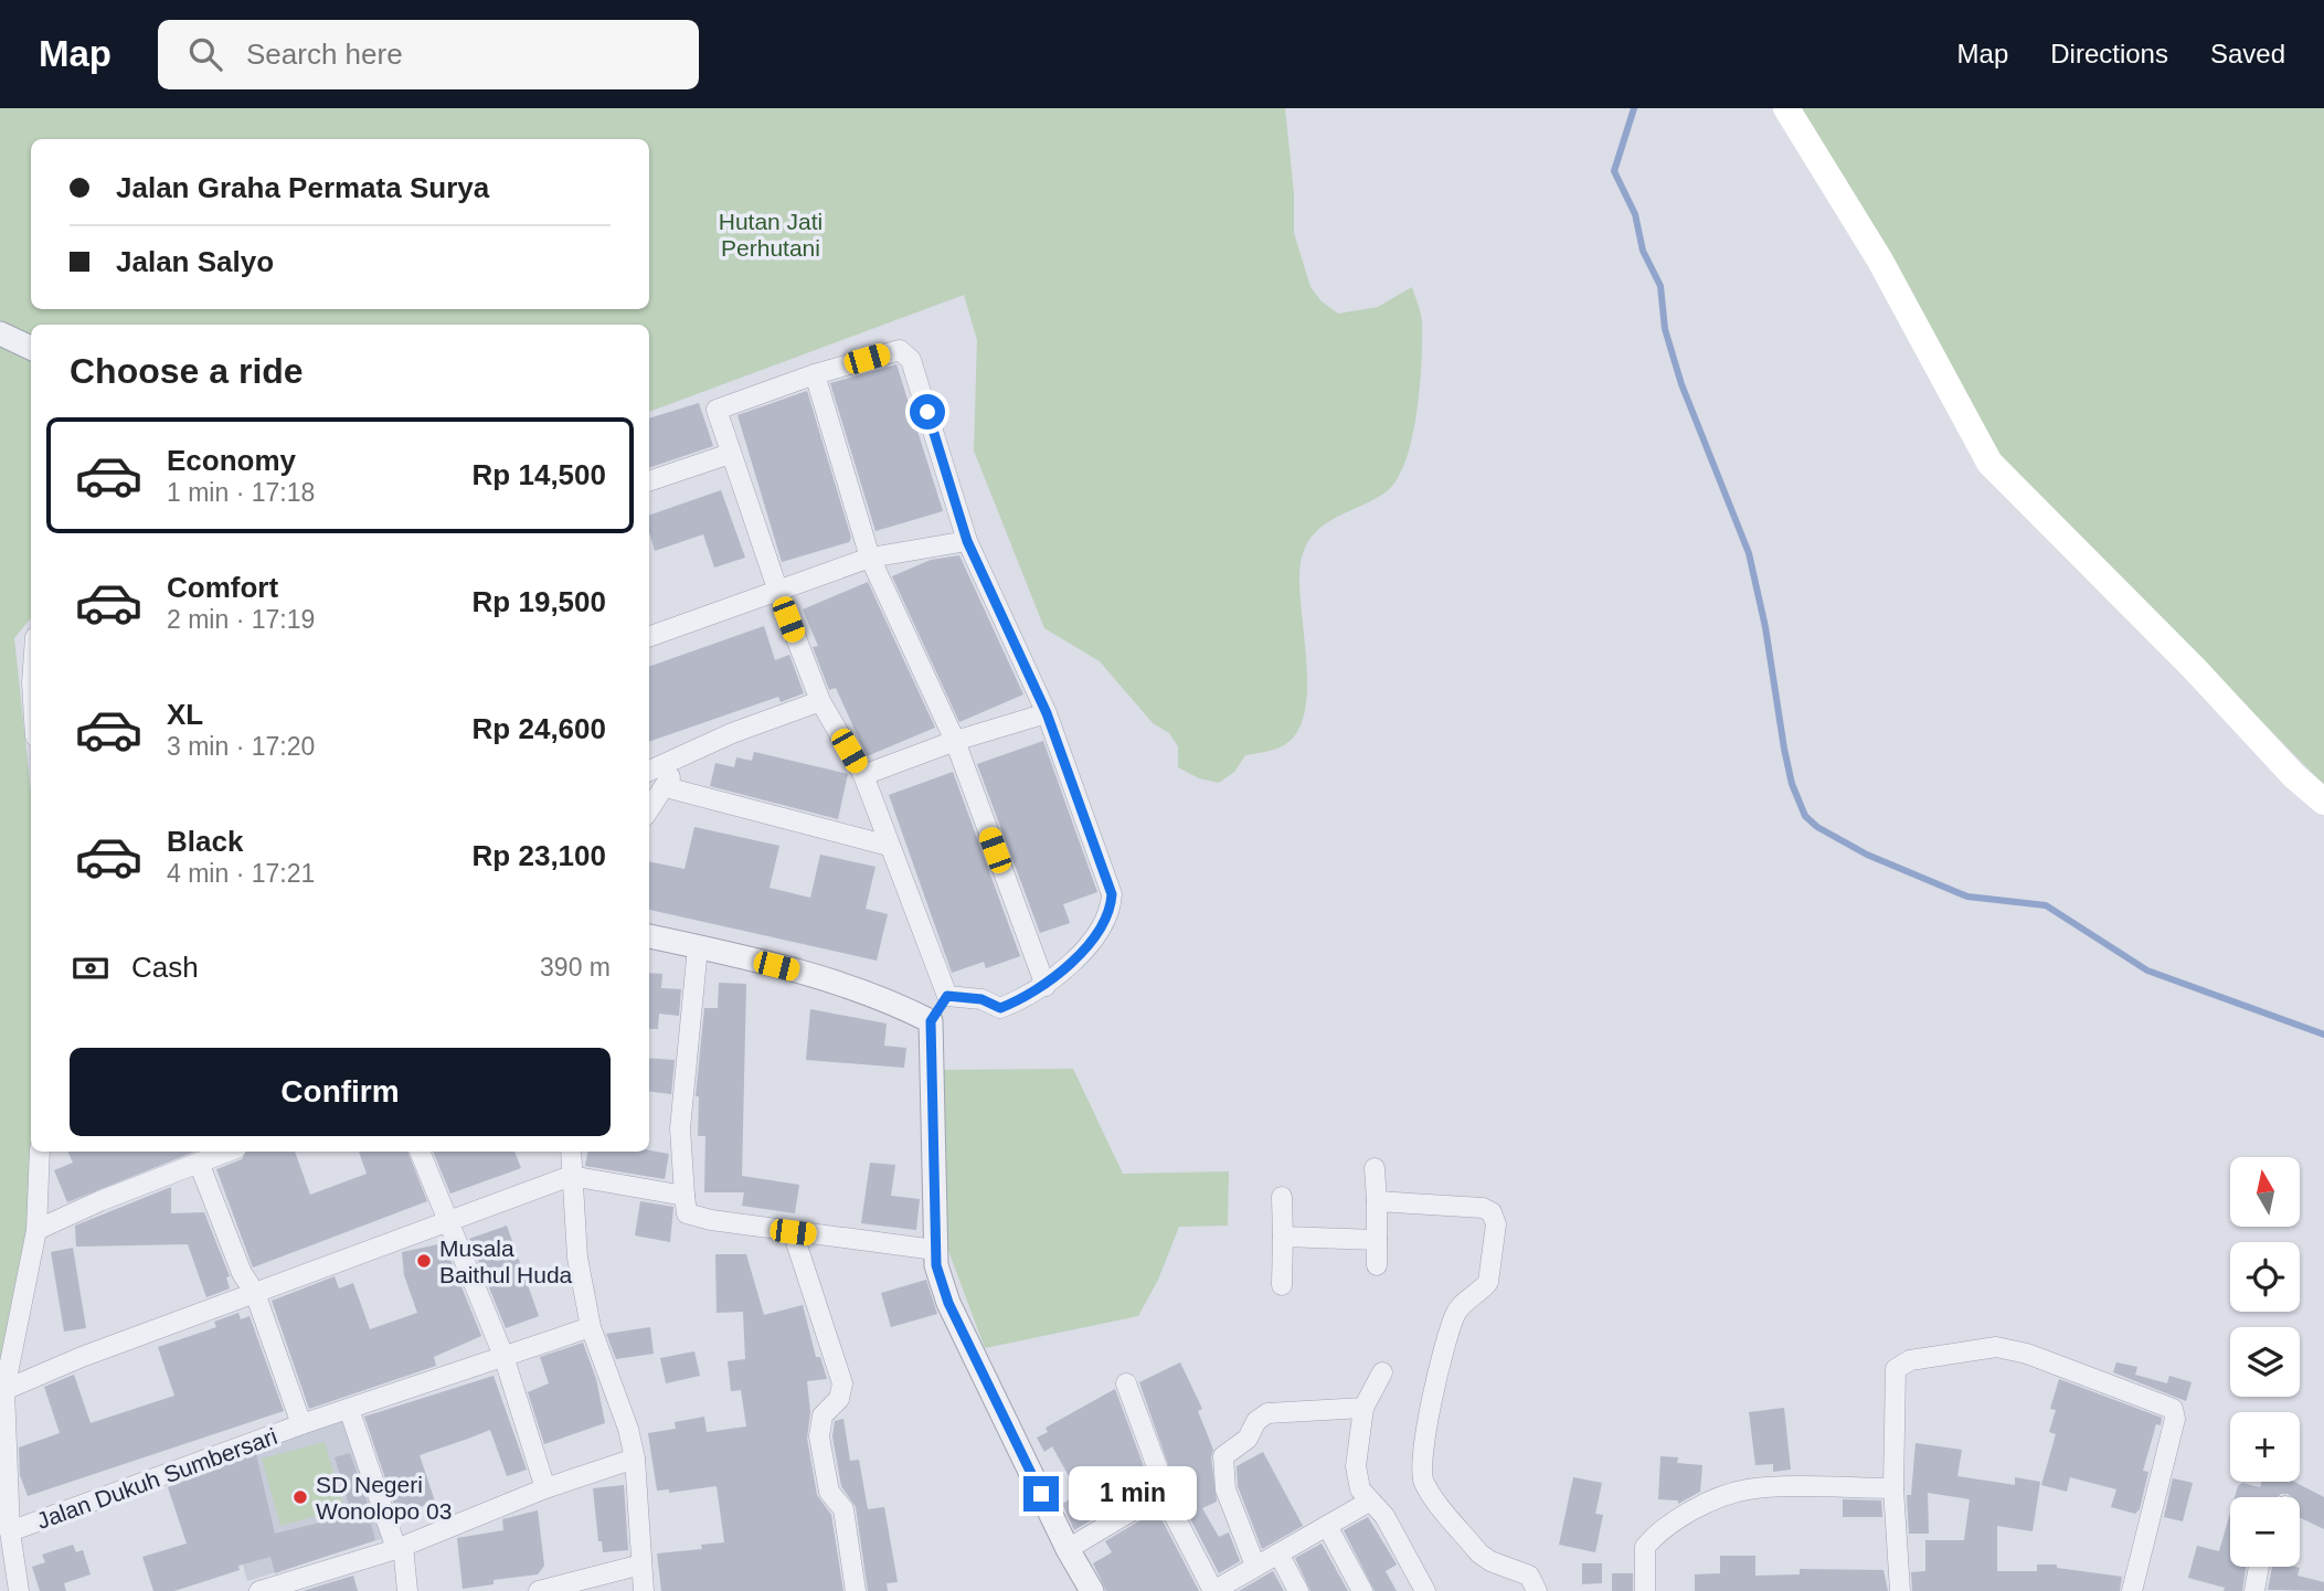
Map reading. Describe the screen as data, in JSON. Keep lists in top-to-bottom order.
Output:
{
  "streets": {
    "street": ["Jalan Dukuh Sumbersari"]
  },
  "parks": ["Hutan Jati Perhutani"],
  "places": ["Musala Baithul Huda", "SD Negeri Wonolopo 03"],
  "north": "top",
  "page": {
    "header": "Map",
    "search": "Search here",
    "nav": ["Map", "Directions", "Saved"],
    "banner": ["Jalan Graha Permata Surya", "Jalan Salyo"],
    "heading": "Choose a ride",
    "list": [
      {
        "name": "Economy",
        "note": "1 min · 17:18",
        "value": "Rp 14,500"
      },
      {
        "name": "Comfort",
        "note": "2 min · 17:19",
        "value": "Rp 19,500"
      },
      {
        "name": "XL",
        "note": "3 min · 17:20",
        "value": "Rp 24,600"
      },
      {
        "name": "Black",
        "note": "4 min · 17:21",
        "value": "Rp 23,100"
      }
    ],
    "pay": ["Cash", "390 m"],
    "buttons": "Confirm",
    "map_buttons": ["+", "−"],
    "bubble": "1 min"
  }
}
